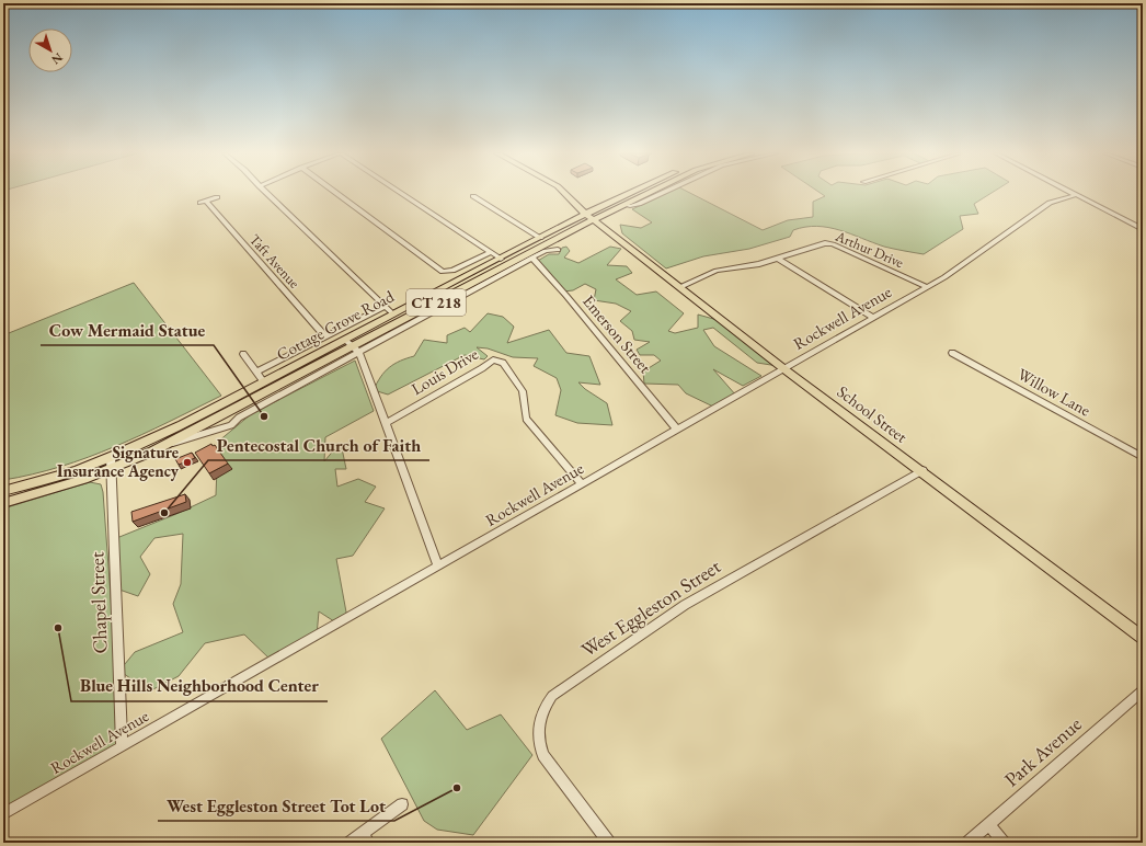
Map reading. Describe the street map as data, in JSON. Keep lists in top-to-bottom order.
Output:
{
  "streets": {
    "main road": ["CT 218", "Cottage Grove Road", "School Street"],
    "street": [
      "Arthur Drive",
      "Taft Avenue",
      "Rockwell Avenue",
      "Emerson Street",
      "Louis Drive",
      "Willow Lane",
      "Chapel Street",
      "West Eggleston Street",
      "Park Avenue"
    ]
  },
  "crossings": [
    ["Arthur Drive", "Rockwell Avenue"],
    ["Arthur Drive", "School Street"],
    ["Rockwell Avenue", "Emerson Street"],
    ["Rockwell Avenue", "Louis Drive"],
    ["Rockwell Avenue", "School Street"],
    ["Rockwell Avenue", "Chapel Street"],
    ["Cottage Grove Road", "Emerson Street"],
    ["Cottage Grove Road", "School Street"],
    ["Cottage Grove Road", "Chapel Street"],
    ["School Street", "West Eggleston Street"]
  ],
  "places": [
    "Cow Mermaid Statue",
    "Signature Insurance Agency",
    "Pentecostal Church of Faith",
    "Blue Hills Neighborhood Center",
    "West Eggleston Street Tot Lot"
  ],
  "north": "bottom right"
}
